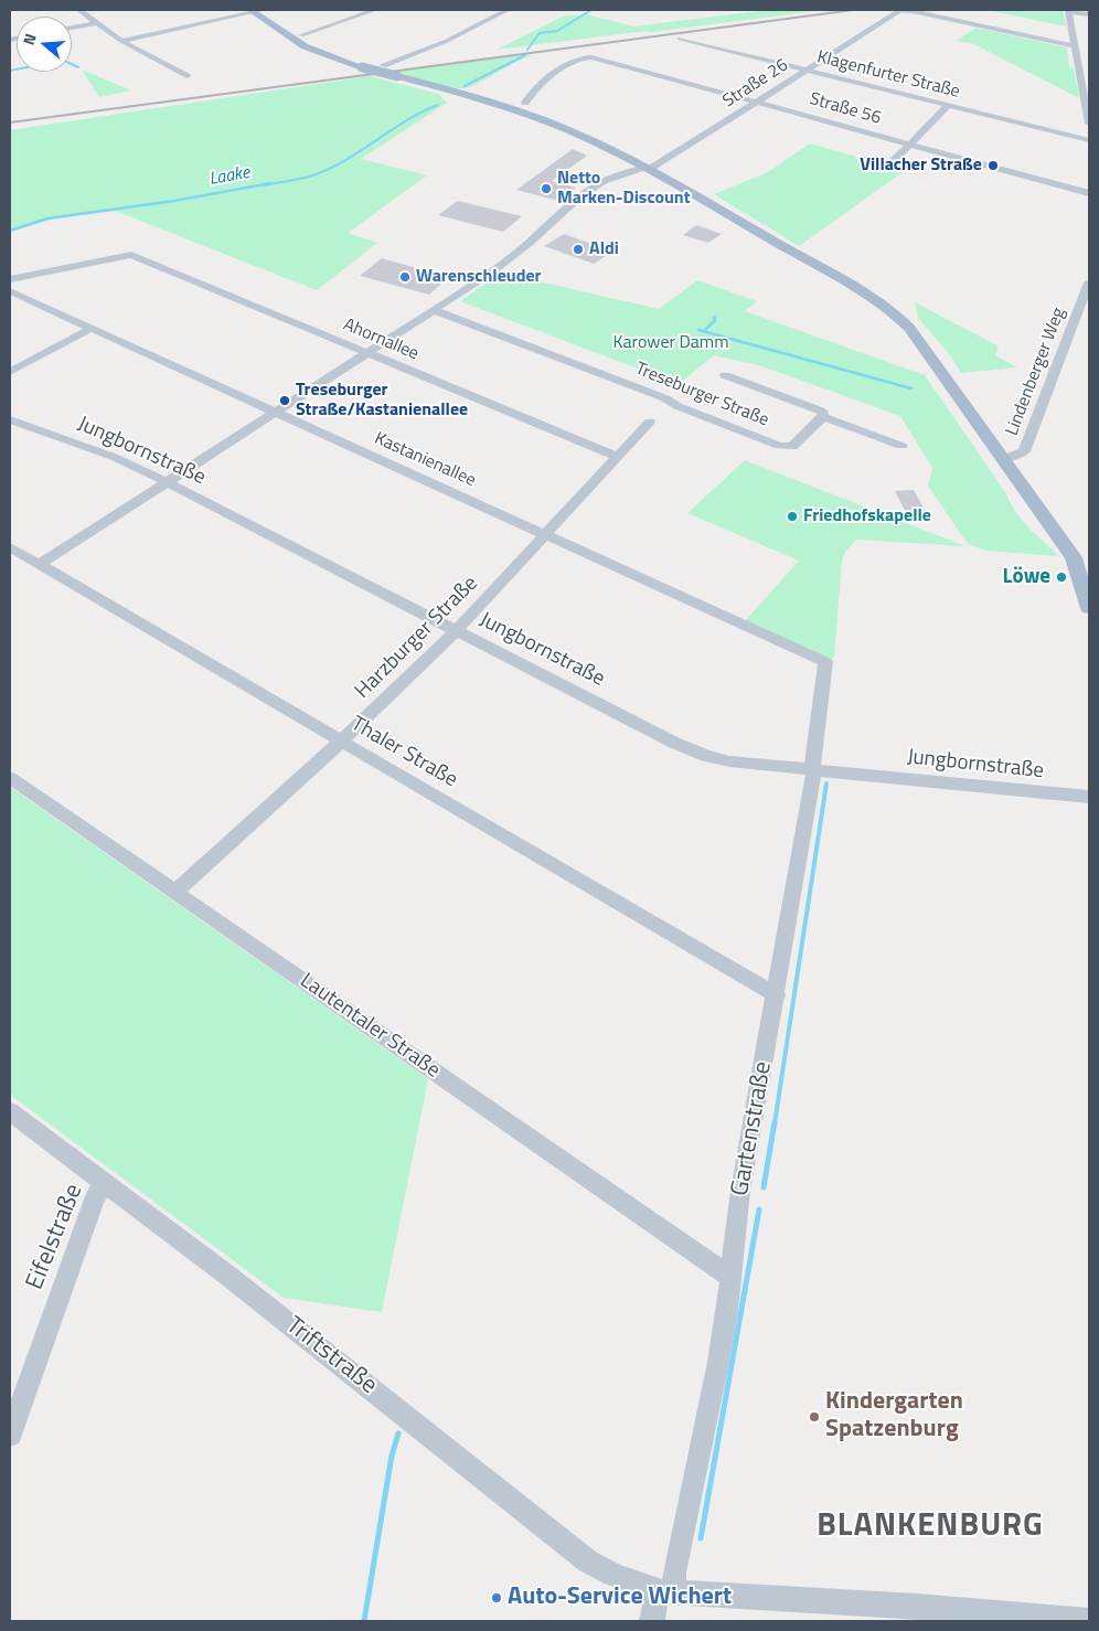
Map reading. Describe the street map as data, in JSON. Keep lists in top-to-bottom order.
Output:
{
  "streets": {
    "street": [
      "Klagenfurter Straße",
      "Straße 26",
      "Straße 56",
      "Ahornallee",
      "Lindenberger Weg",
      "Treseburger Straße",
      "Jungbornstraße",
      "Kastanienallee",
      "Harzburger Straße",
      "Thaler Straße",
      "Lautentaler Straße",
      "Gartenstraße",
      "Eifelstraße",
      "Triftstraße"
    ]
  },
  "crossings": [
    ["Klagenfurter Straße", "Straße 26"],
    ["Straße 26", "Straße 56"],
    ["Ahornallee", "Harzburger Straße"],
    ["Jungbornstraße", "Harzburger Straße"],
    ["Jungbornstraße", "Gartenstraße"],
    ["Kastanienallee", "Harzburger Straße"],
    ["Kastanienallee", "Gartenstraße"],
    ["Harzburger Straße", "Thaler Straße"],
    ["Harzburger Straße", "Lautentaler Straße"],
    ["Thaler Straße", "Gartenstraße"],
    ["Lautentaler Straße", "Gartenstraße"],
    ["Gartenstraße", "Triftstraße"],
    ["Eifelstraße", "Triftstraße"]
  ],
  "districts": ["BLANKENBURG"],
  "water": ["Laake"],
  "parks": ["Karower Damm"],
  "places": [
    "Villacher Straße",
    "Netto Marken-Discount",
    "Aldi",
    "Warenschleuder",
    "Treseburger Straße/Kastanienallee",
    "Friedhofskapelle",
    "Löwe",
    "Kindergarten Spatzenburg",
    "Auto-Service Wichert"
  ],
  "north": "left"
}
